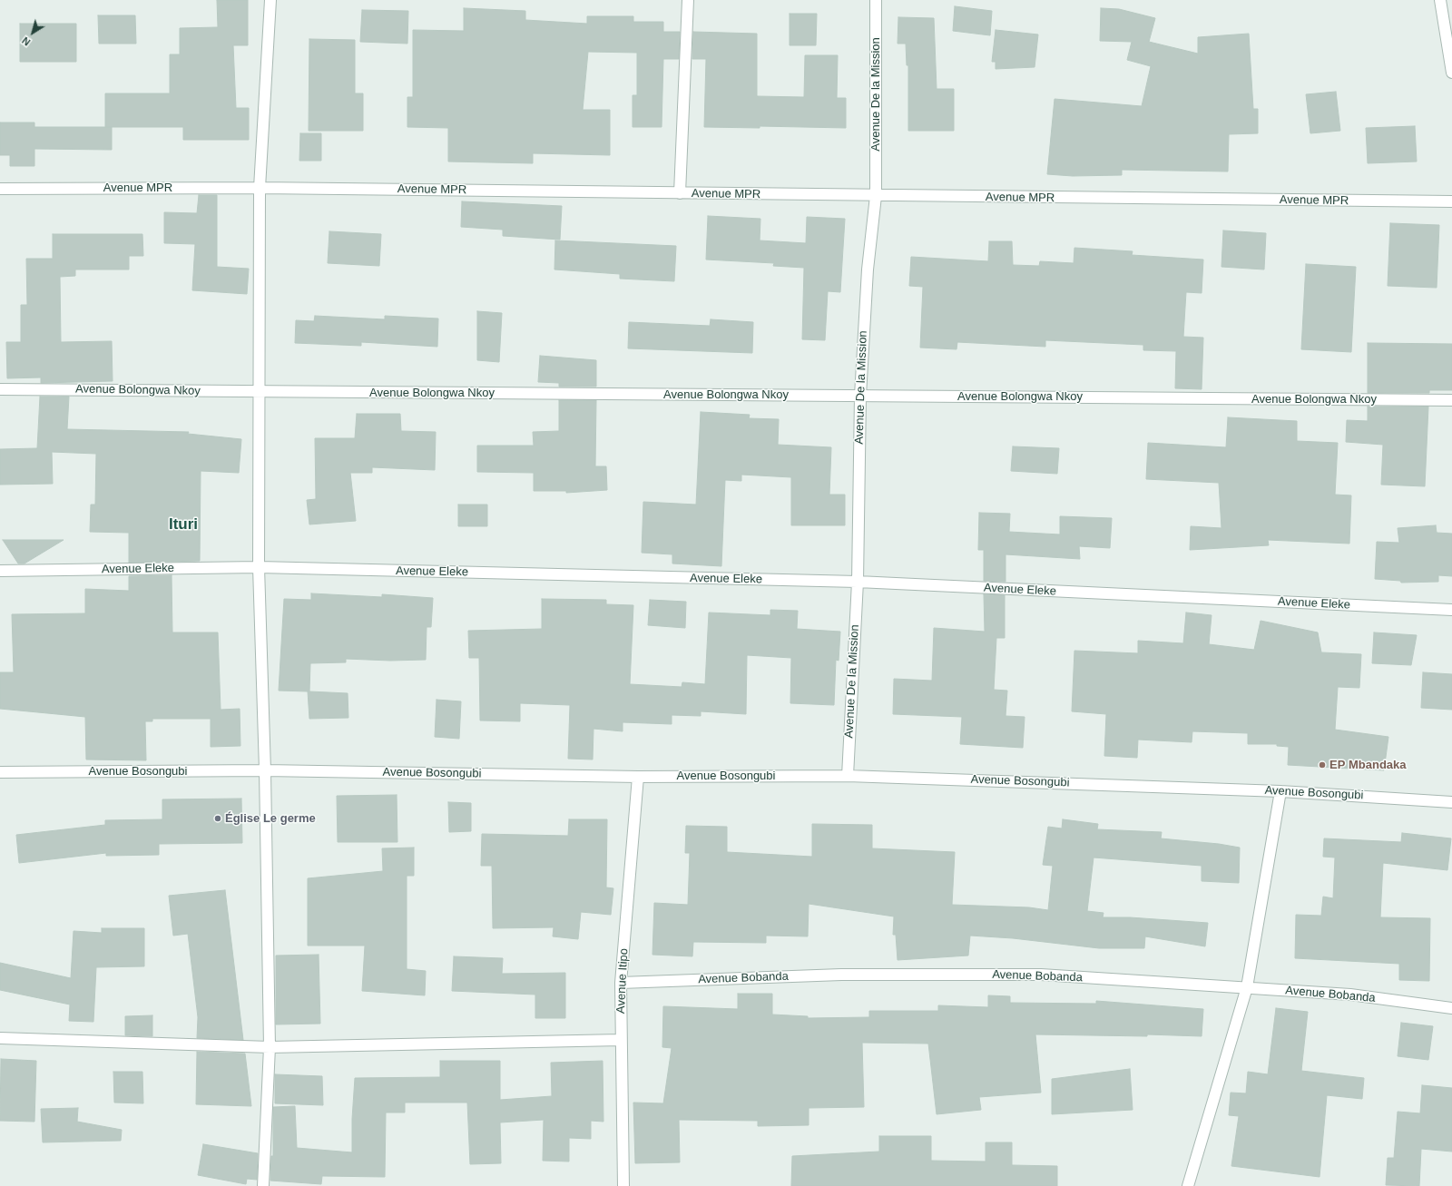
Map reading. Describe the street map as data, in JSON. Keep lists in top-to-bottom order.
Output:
{
  "streets": {
    "street": [
      "Avenue De la Mission",
      "Avenue MPR",
      "Avenue Bolongwa Nkoy",
      "Avenue Eleke",
      "Avenue Bosongubi",
      "Avenue Bobanda",
      "Avenue Itipo"
    ]
  },
  "crossings": [
    ["Avenue De la Mission", "Avenue MPR"],
    ["Avenue De la Mission", "Avenue Bolongwa Nkoy"],
    ["Avenue De la Mission", "Avenue Eleke"],
    ["Avenue De la Mission", "Avenue Bosongubi"],
    ["Avenue Bosongubi", "Avenue Itipo"],
    ["Avenue Bobanda", "Avenue Itipo"]
  ],
  "districts": ["Ituri"],
  "places": ["EP Mbandaka", "Église Le germe"],
  "north": "bottom left"
}
